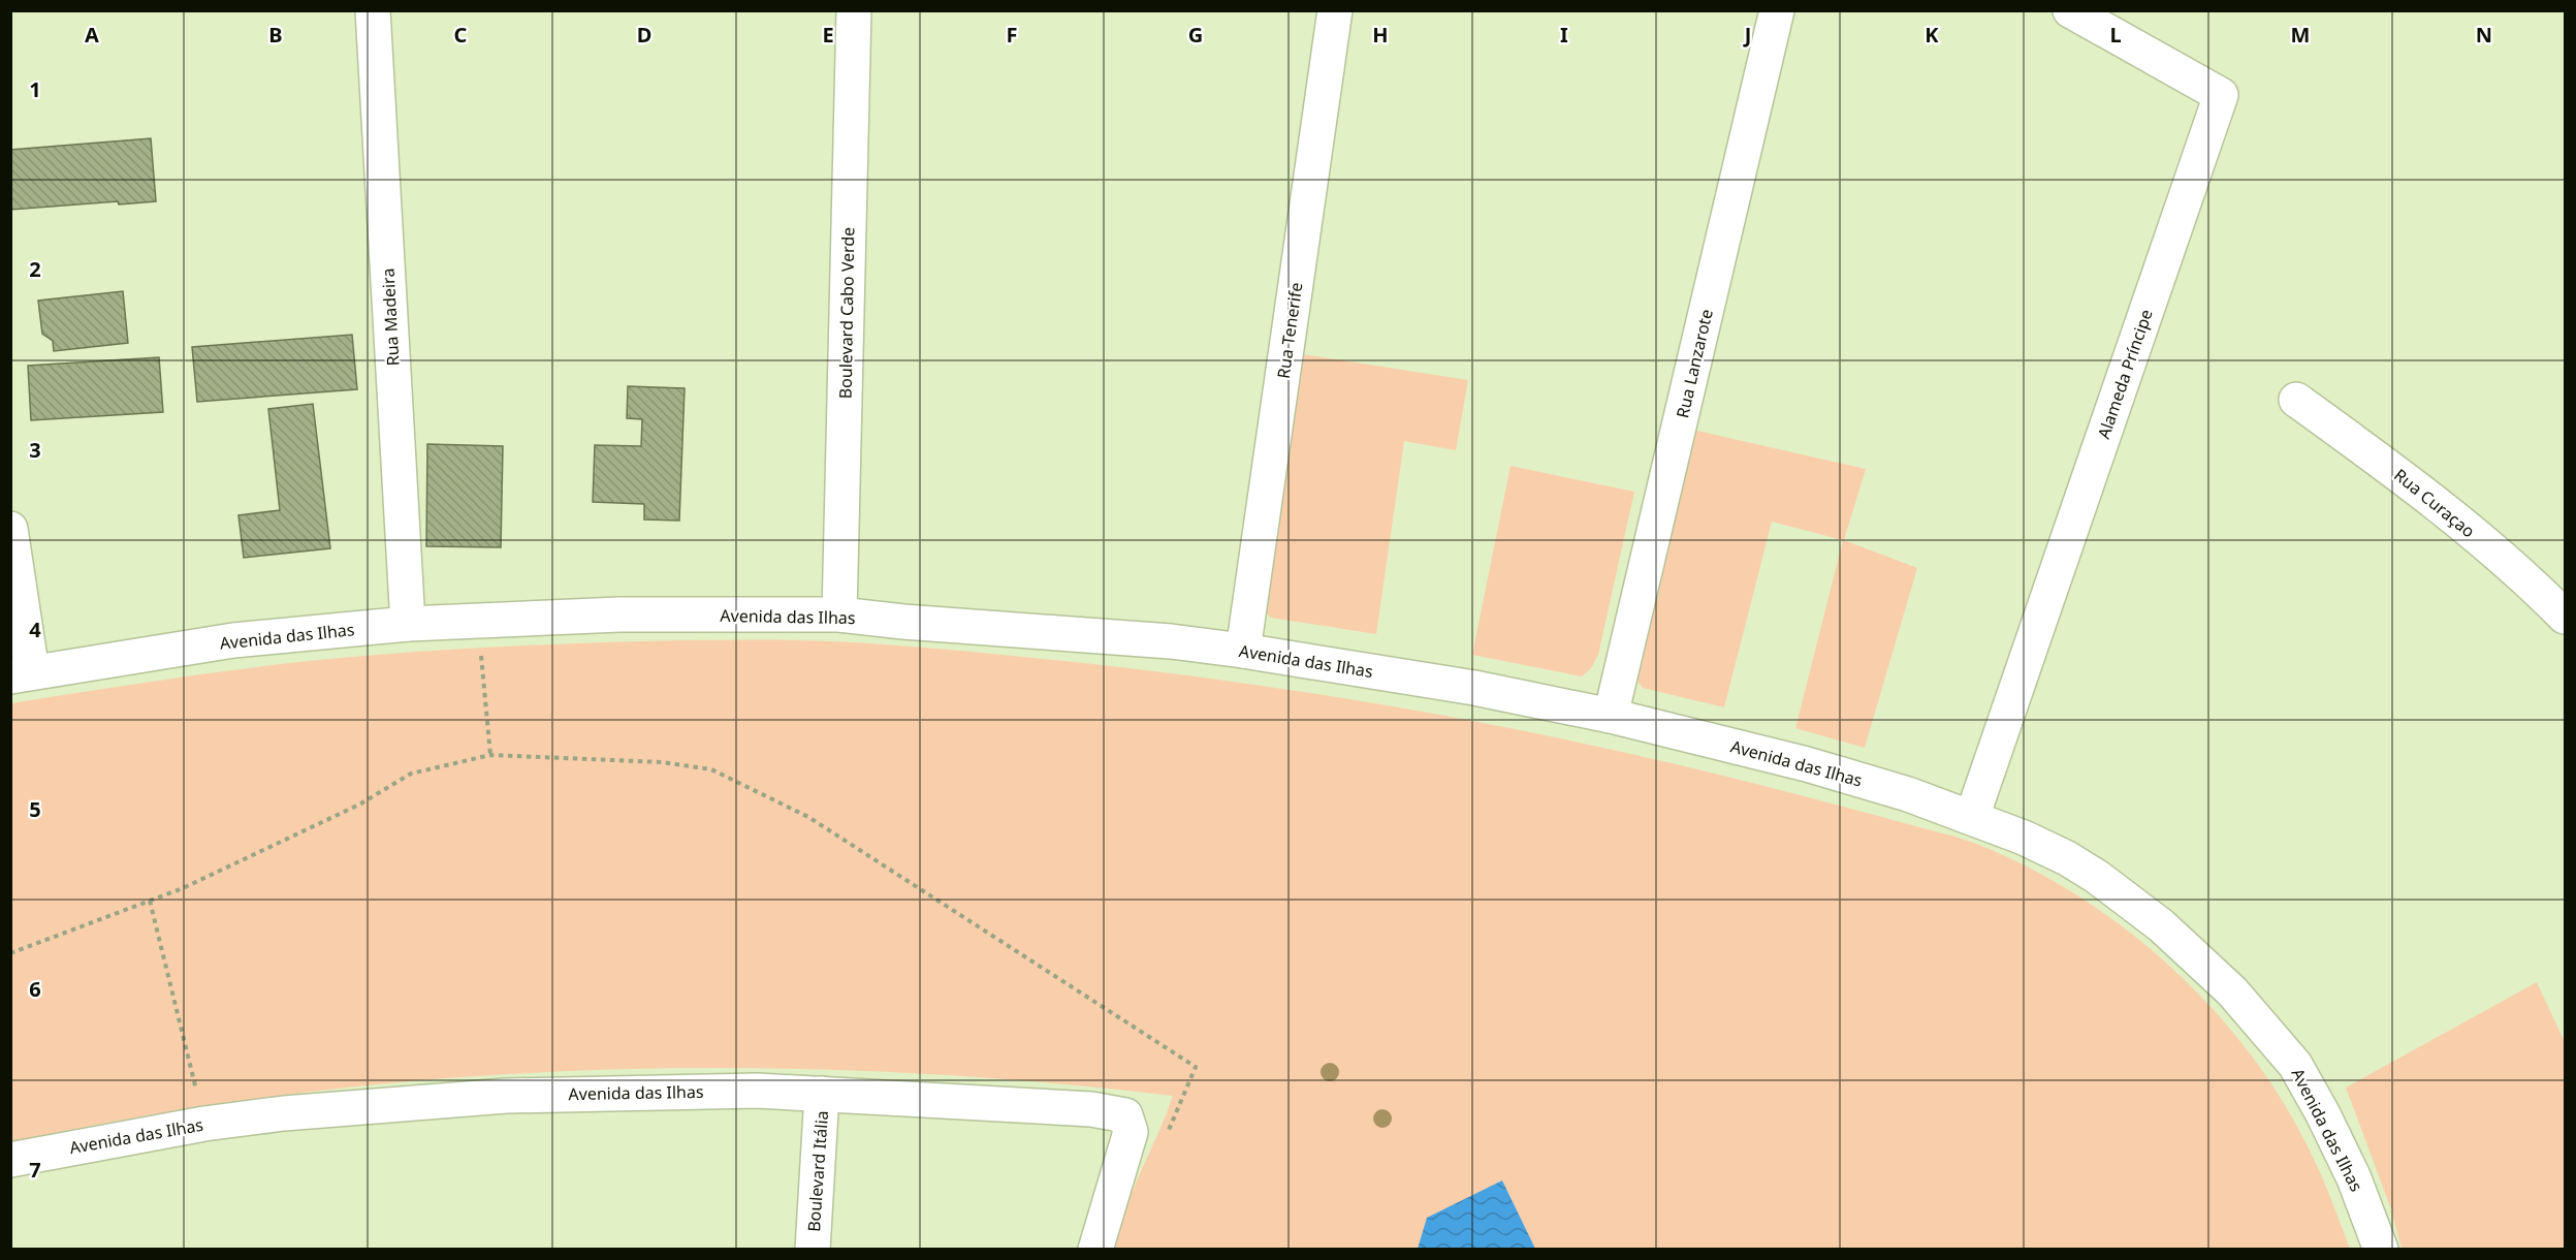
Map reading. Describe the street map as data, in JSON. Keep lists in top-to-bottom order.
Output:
{
  "streets": {
    "street": [
      "Boulevard Cabo Verde",
      "Rua Madeira",
      "Rua Tenerife",
      "Rua Lanzarote",
      "Alameda Príncipe",
      "Rua Curaçao",
      "Avenida das Ilhas",
      "Boulevard Itália"
    ]
  },
  "crossings": [
    ["Boulevard Cabo Verde", "Avenida das Ilhas"],
    ["Rua Madeira", "Avenida das Ilhas"],
    ["Rua Tenerife", "Avenida das Ilhas"],
    ["Rua Lanzarote", "Avenida das Ilhas"],
    ["Alameda Príncipe", "Avenida das Ilhas"],
    ["Avenida das Ilhas", "Boulevard Itália"]
  ],
  "grid": {
    "columns": [
      "A",
      "B",
      "C",
      "D",
      "E",
      "F",
      "G",
      "H",
      "I",
      "J",
      "K",
      "L",
      "M",
      "N"
    ],
    "rows": [
      "1",
      "2",
      "3",
      "4",
      "5",
      "6",
      "7"
    ]
  }
}
